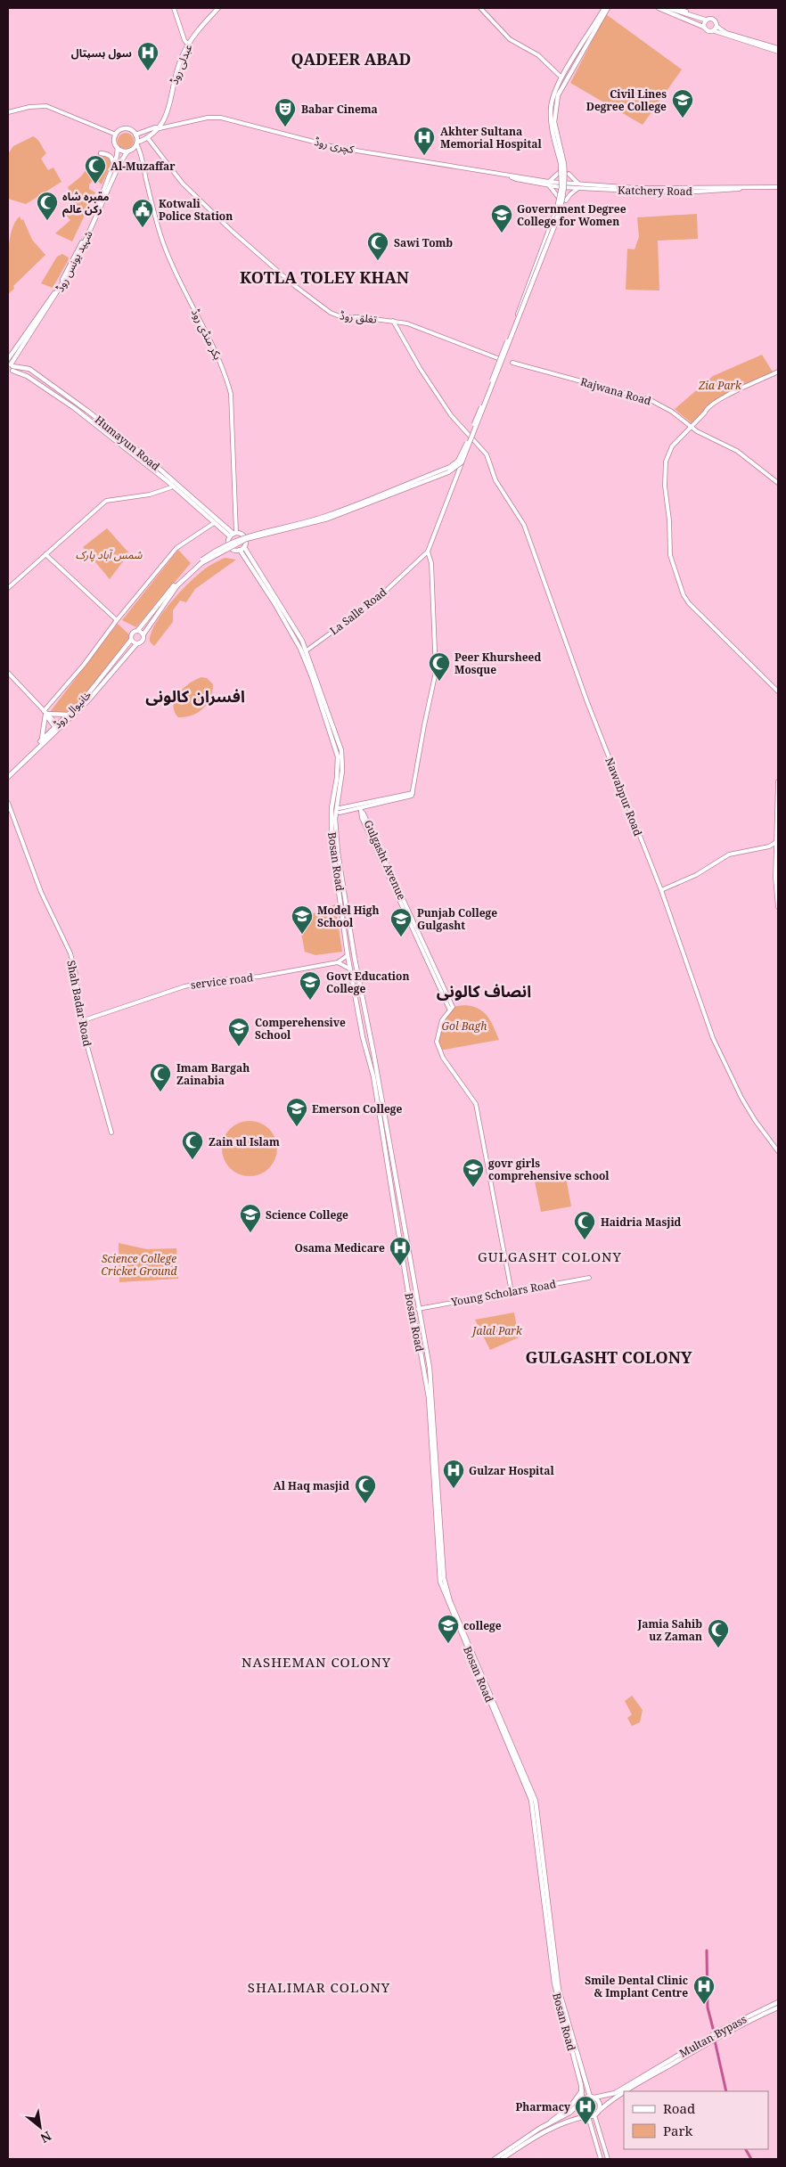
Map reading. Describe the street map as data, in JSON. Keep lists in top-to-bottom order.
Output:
{
  "streets": {
    "main road": [
      "عبدلی روڈ",
      "شہید یونس روڈ",
      "Humayun Road",
      "خانیوال روڈ",
      "Bosan Road",
      "Multan Bypass"
    ],
    "street": [
      "کچری روڈ",
      "Katchery Road",
      "تغلق روڈ",
      "بکر منڈی روڈ",
      "Rajwana Road",
      "La Salle Road",
      "Nawabpur Road",
      "Gulgasht Avenue",
      "service road",
      "Shah Badar Road",
      "Young Scholars Road"
    ]
  },
  "crossings": [
    ["عبدلی روڈ", "کچری روڈ"],
    ["کچری روڈ", "Katchery Road"],
    ["شہید یونس روڈ", "بکر منڈی روڈ"],
    ["شہید یونس روڈ", "Humayun Road"],
    ["تغلق روڈ", "Nawabpur Road"],
    ["بکر منڈی روڈ", "Humayun Road"],
    ["بکر منڈی روڈ", "Bosan Road"],
    ["Humayun Road", "Bosan Road"],
    ["La Salle Road", "Gulgasht Avenue"],
    ["La Salle Road", "Bosan Road"],
    ["Bosan Road", "Young Scholars Road"],
    ["service road", "Shah Badar Road"]
  ],
  "districts": [
    "QADEER ABAD",
    "KOTLA TOLEY KHAN",
    "افسران کالونی",
    "انصاف کالونی",
    "GULGASHT COLONY",
    "GULGASHT COLONY",
    "NASHEMAN COLONY",
    "SHALIMAR COLONY"
  ],
  "parks": [
    "Zia Park",
    "شمس آباد پارک",
    "Gol Bagh",
    "Science College Cricket Ground",
    "Jalal Park"
  ],
  "places": {
    "hospital": [
      "سول ہسپتال",
      "Akhter Sultana Memorial Hospital",
      "Osama Medicare",
      "Gulzar Hospital",
      "Smile Dental Clinic & Implant Centre",
      "Pharmacy"
    ],
    "school or university": [
      "Civil Lines Degree College",
      "Government Degree College for Women",
      "Model High School",
      "Punjab College Gulgasht",
      "Govt Education College",
      "Comperehensive School",
      "Emerson College",
      "govr girls comprehensive school",
      "Science College",
      "college"
    ],
    "theatre": ["Babar Cinema"],
    "mosque": [
      "Al-Muzaffar",
      "مقبرہ شاہ رکن عالم",
      "Sawi Tomb",
      "Peer Khursheed Mosque",
      "Imam Bargah Zainabia",
      "Zain ul Islam",
      "Haidria Masjid",
      "Al Haq masjid",
      "Jamia Sahib uz Zaman"
    ],
    "public building": ["Kotwali Police Station"]
  },
  "legend": ["Road", "Park"],
  "north": "bottom right"
}
